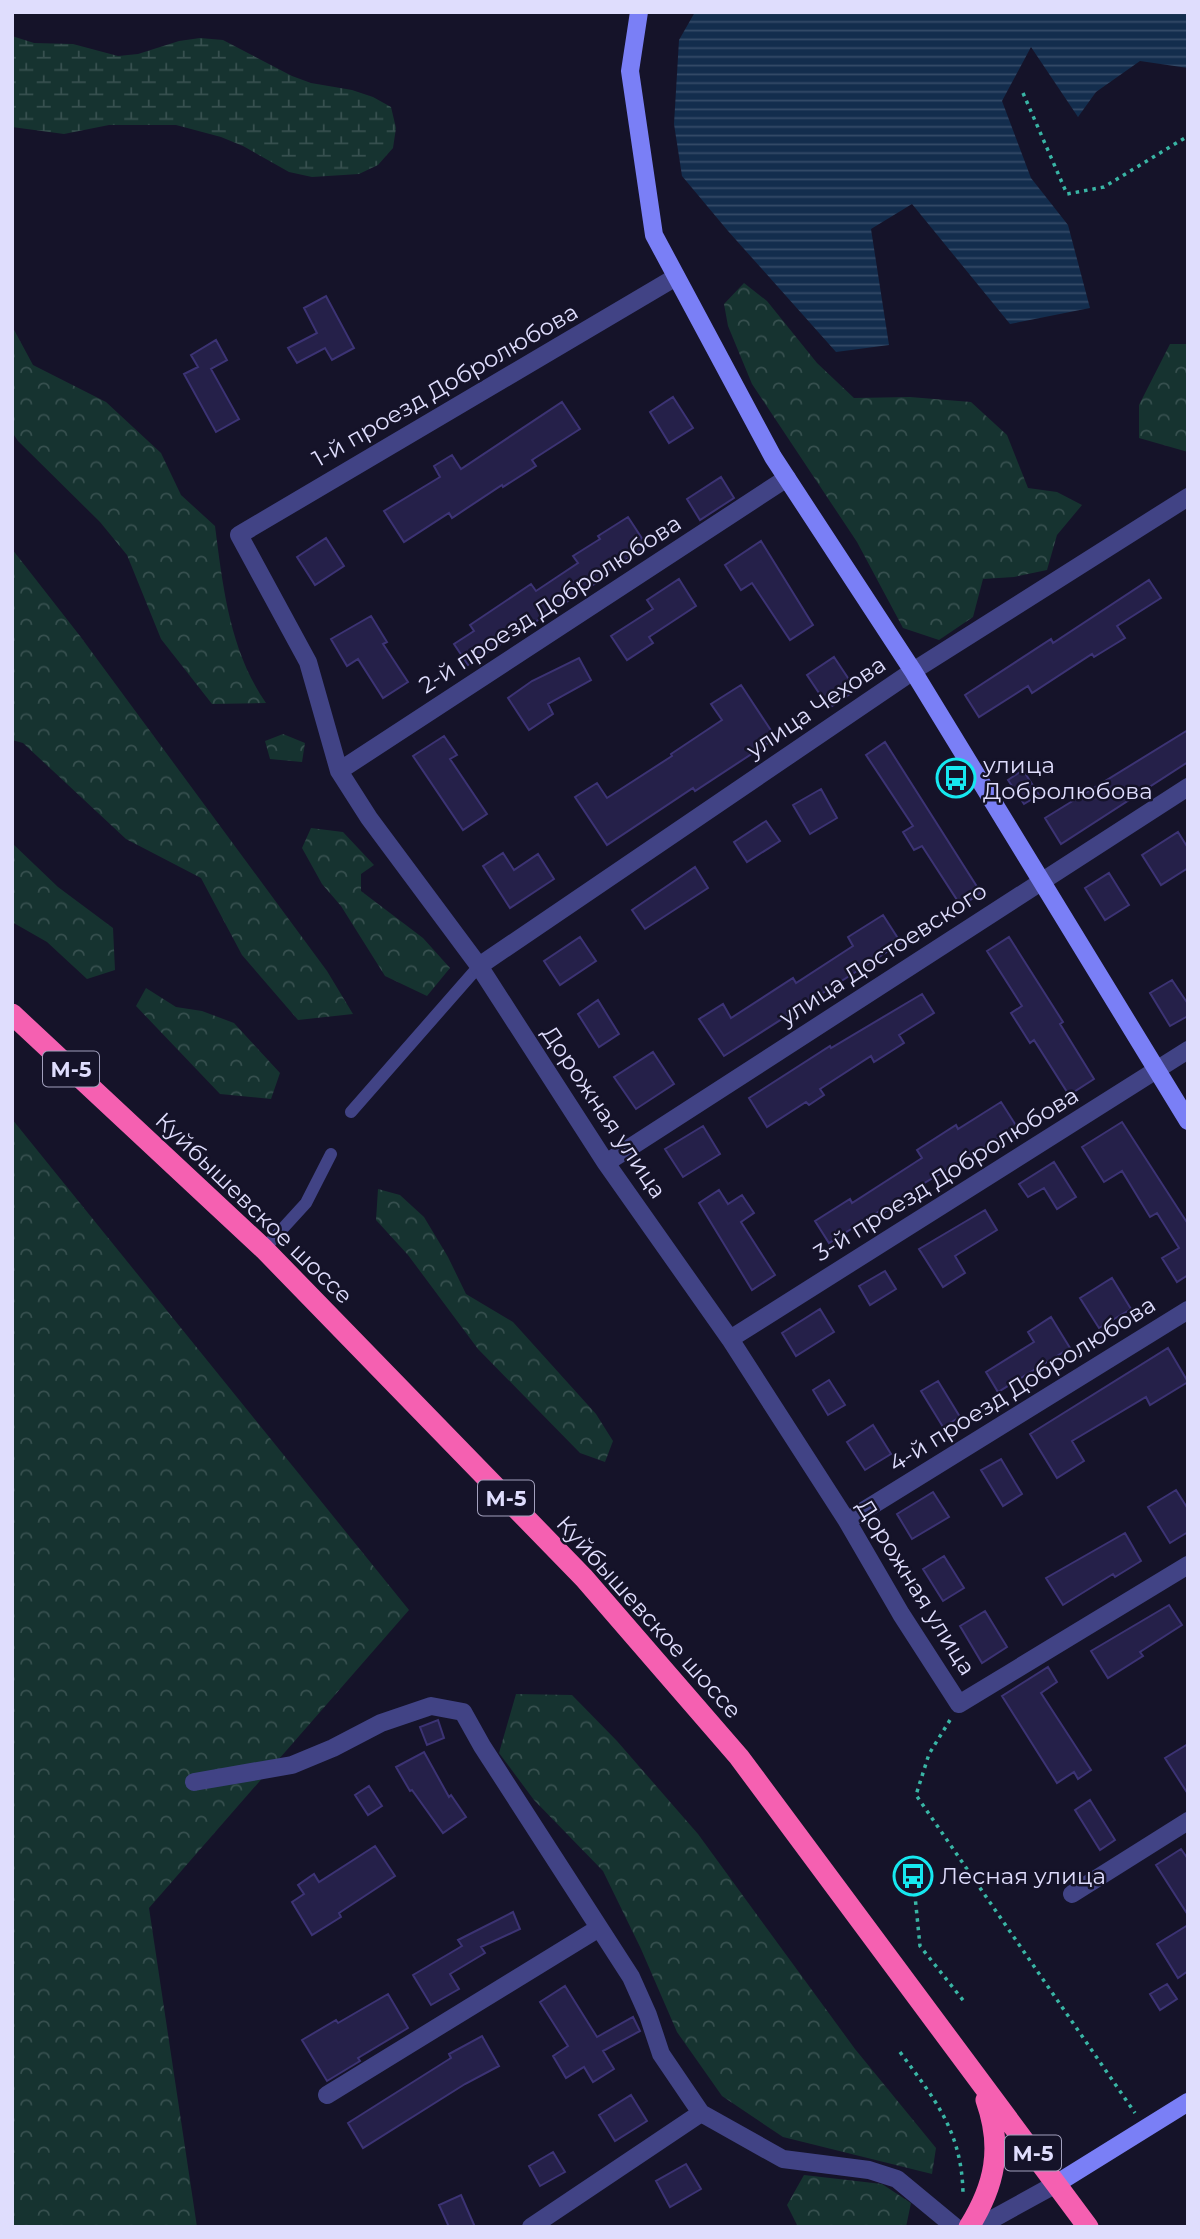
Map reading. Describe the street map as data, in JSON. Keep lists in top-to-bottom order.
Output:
{
  "streets": {
    "highway": ["М-5", "Куйбышевское шоссе"],
    "street": [
      "1-й проезд Добролюбова",
      "2-й проезд Добролюбова",
      "улица Чехова",
      "улица Достоевского",
      "Дорожная улица",
      "3-й проезд Добролюбова",
      "4-й проезд Добролюбова"
    ]
  },
  "crossings": [
    ["1-й проезд Добролюбова", "Дорожная улица"],
    ["2-й проезд Добролюбова", "Дорожная улица"],
    ["улица Чехова", "Дорожная улица"],
    ["улица Достоевского", "Дорожная улица"],
    ["Дорожная улица", "3-й проезд Добролюбова"],
    ["Дорожная улица", "4-й проезд Добролюбова"]
  ],
  "places": {
    "bus stop": ["улица Добролюбова", "Лесная улица"]
  }
}
